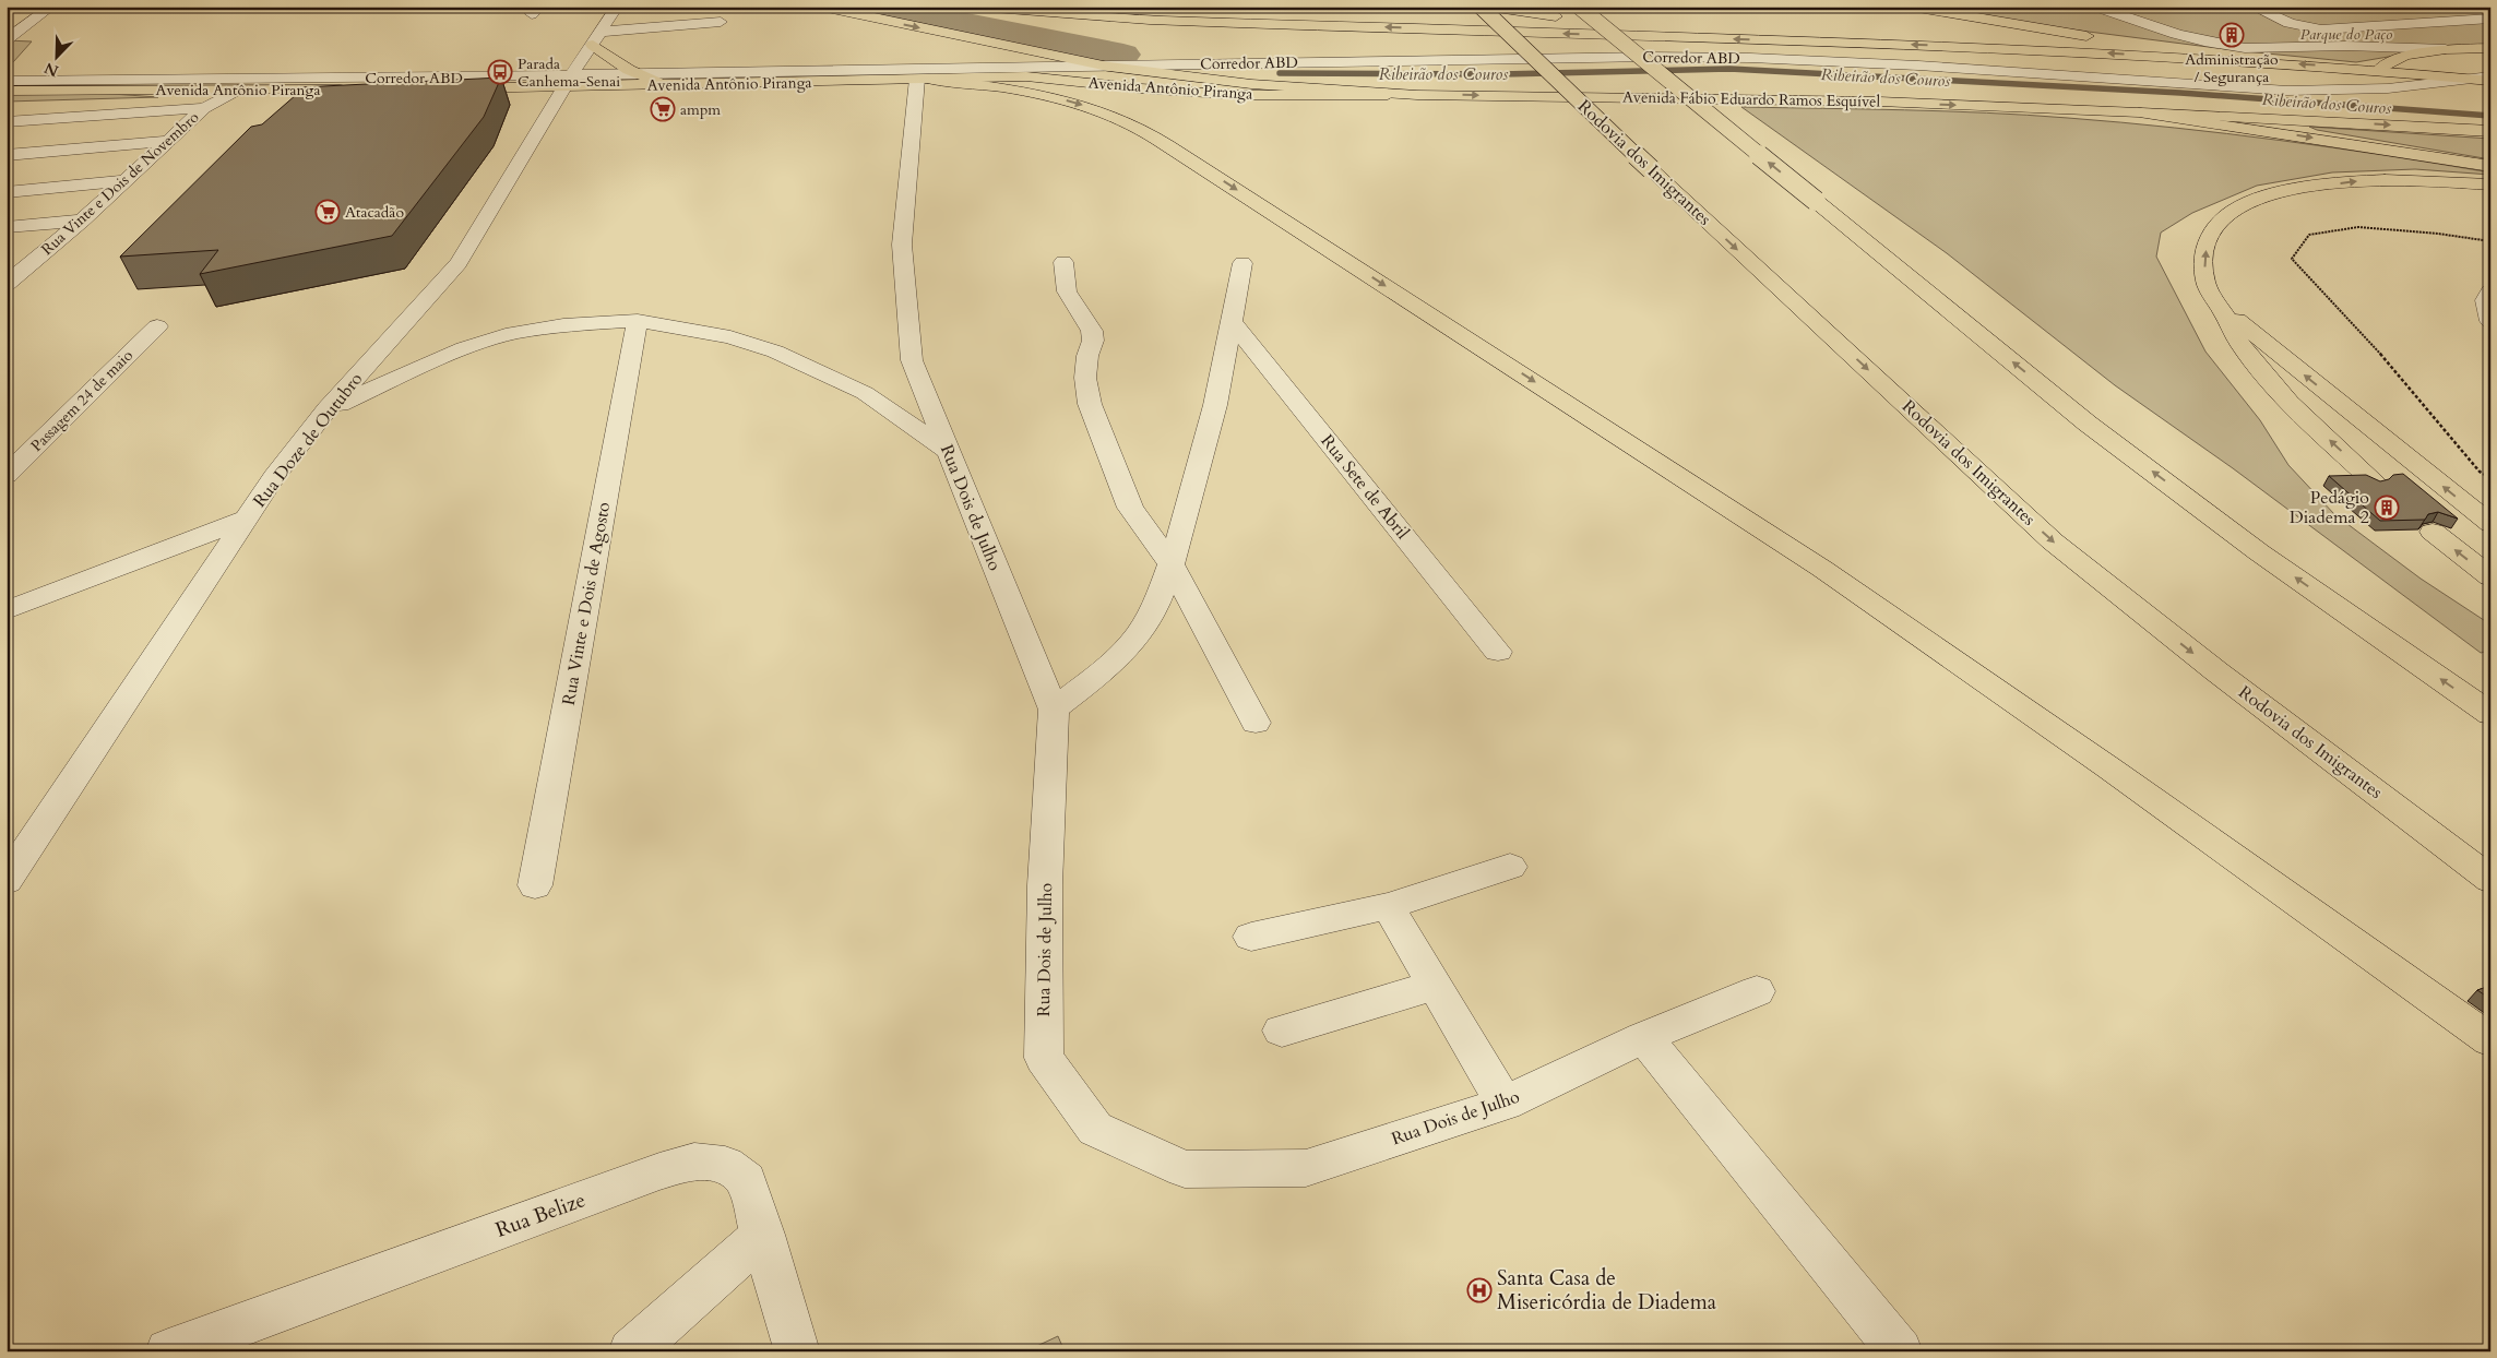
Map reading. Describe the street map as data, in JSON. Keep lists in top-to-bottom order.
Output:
{
  "streets": {
    "main road": ["Avenida Antônio Piranga", "Avenida Fábio Eduardo Ramos Esquível", "Rodovia dos Imigrantes"],
    "street": [
      "Corredor ABD",
      "Rua Vinte e Dois de Novembro",
      "Passagem 24 de maio",
      "Rua Doze de Outubro",
      "Rua Sete de Abril",
      "Rua Dois de Julho",
      "Rua Vinte e Dois de Agosto",
      "Rua Belize"
    ]
  },
  "crossings": [
    ["Corredor ABD", "Avenida Antônio Piranga"],
    ["Corredor ABD", "Avenida Fábio Eduardo Ramos Esquível"],
    ["Corredor ABD", "Rua Doze de Outubro"],
    ["Avenida Antônio Piranga", "Avenida Fábio Eduardo Ramos Esquível"],
    ["Avenida Antônio Piranga", "Rua Vinte e Dois de Novembro"],
    ["Avenida Antônio Piranga", "Rua Doze de Outubro"],
    ["Avenida Antônio Piranga", "Rua Dois de Julho"]
  ],
  "water": ["Ribeirão dos Couros"],
  "parks": ["Parque do Paço"],
  "places": {
    "building": ["Administração / Segurança", "Pedágio Diadema 2"],
    "bus stop": ["Parada Canhema-Senai"],
    "supermarket": ["ampm", "Atacadão"],
    "hospital": ["Santa Casa de Misericórdia de Diadema"]
  },
  "north": "bottom left"
}
